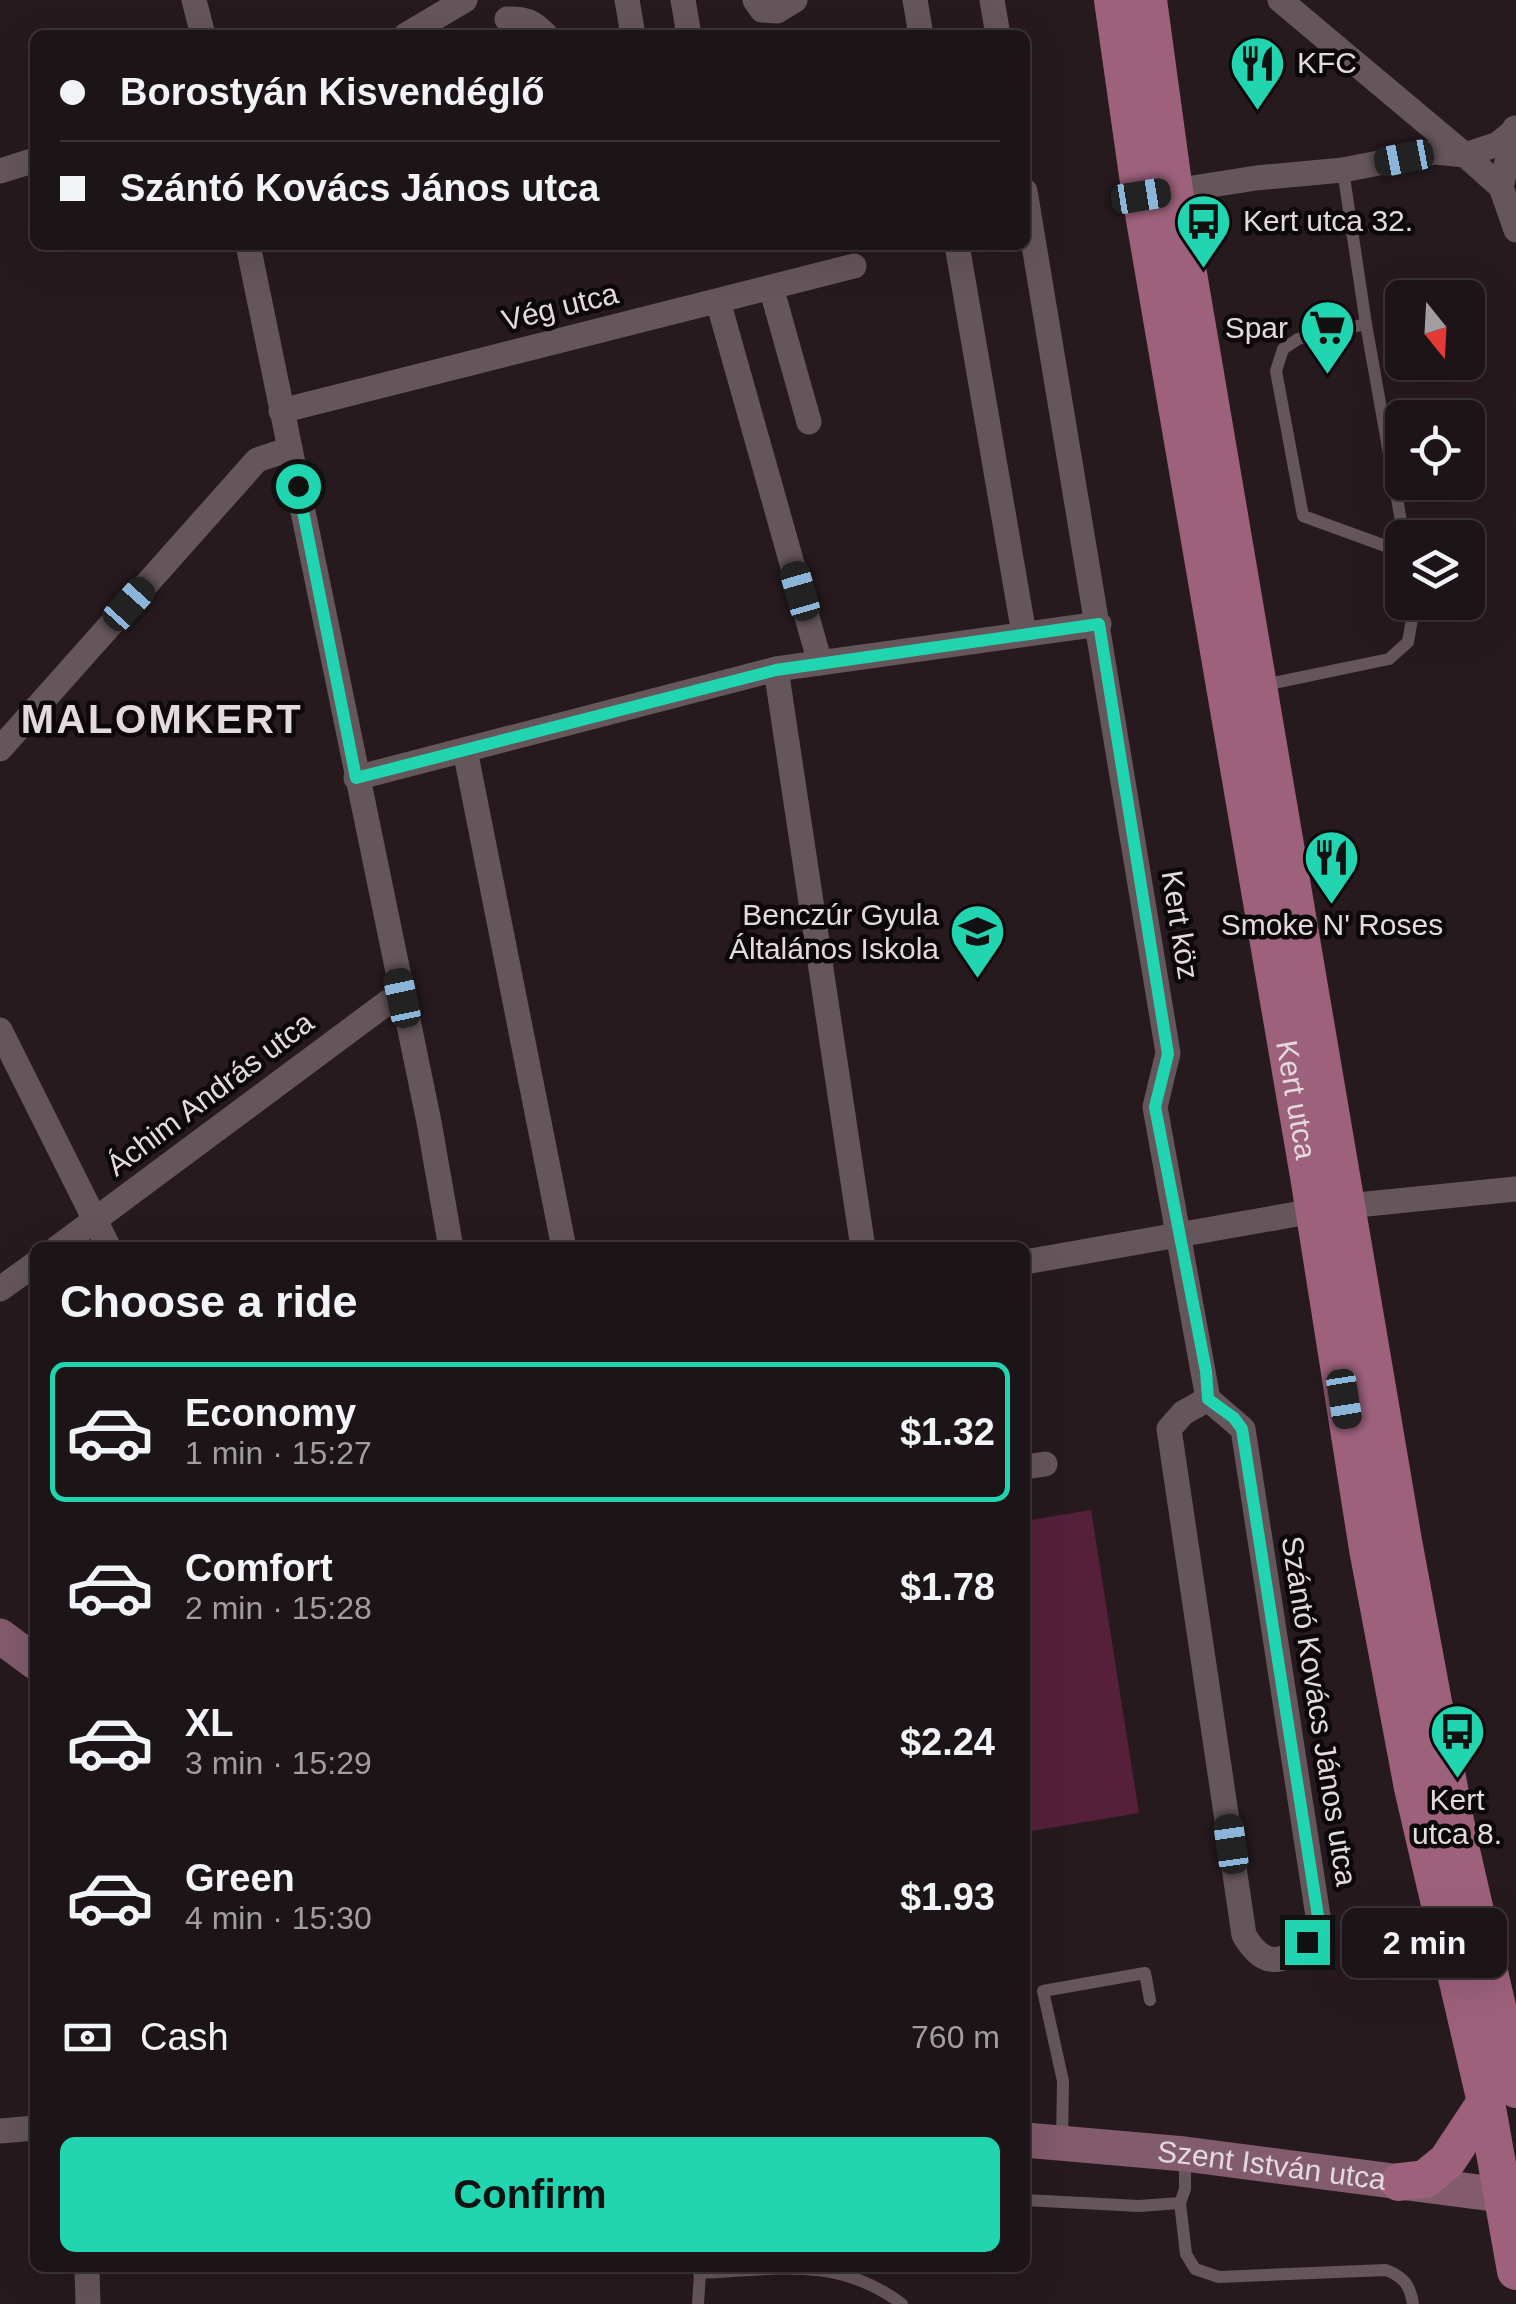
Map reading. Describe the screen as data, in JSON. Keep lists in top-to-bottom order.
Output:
{
  "streets": {
    "main road": ["Kert utca", "Szent István utca"],
    "street": [
      "Vég utca",
      "Kert köz",
      "Áchim András utca",
      "Szántó Kovács János utca"
    ]
  },
  "crossings": [
    ["Kert utca", "Szent István utca"]
  ],
  "districts": ["MALOMKERT"],
  "places": {
    "restaurant": ["KFC", "Smoke N' Roses"],
    "bus stop": ["Kert utca 32.", "Kert utca 8."],
    "supermarket": ["Spar"],
    "school or university": ["Benczúr Gyula Általános Iskola"]
  },
  "north": "bottom",
  "page": {
    "banner": ["Borostyán Kisvendéglő", "Szántó Kovács János utca"],
    "heading": "Choose a ride",
    "list": [
      {
        "name": "Economy",
        "note": "1 min · 15:27",
        "value": "$1.32"
      },
      {
        "name": "Comfort",
        "note": "2 min · 15:28",
        "value": "$1.78"
      },
      {
        "name": "XL",
        "note": "3 min · 15:29",
        "value": "$2.24"
      },
      {
        "name": "Green",
        "note": "4 min · 15:30",
        "value": "$1.93"
      }
    ],
    "bubble": "2 min",
    "pay": ["Cash", "760 m"],
    "buttons": "Confirm"
  }
}
